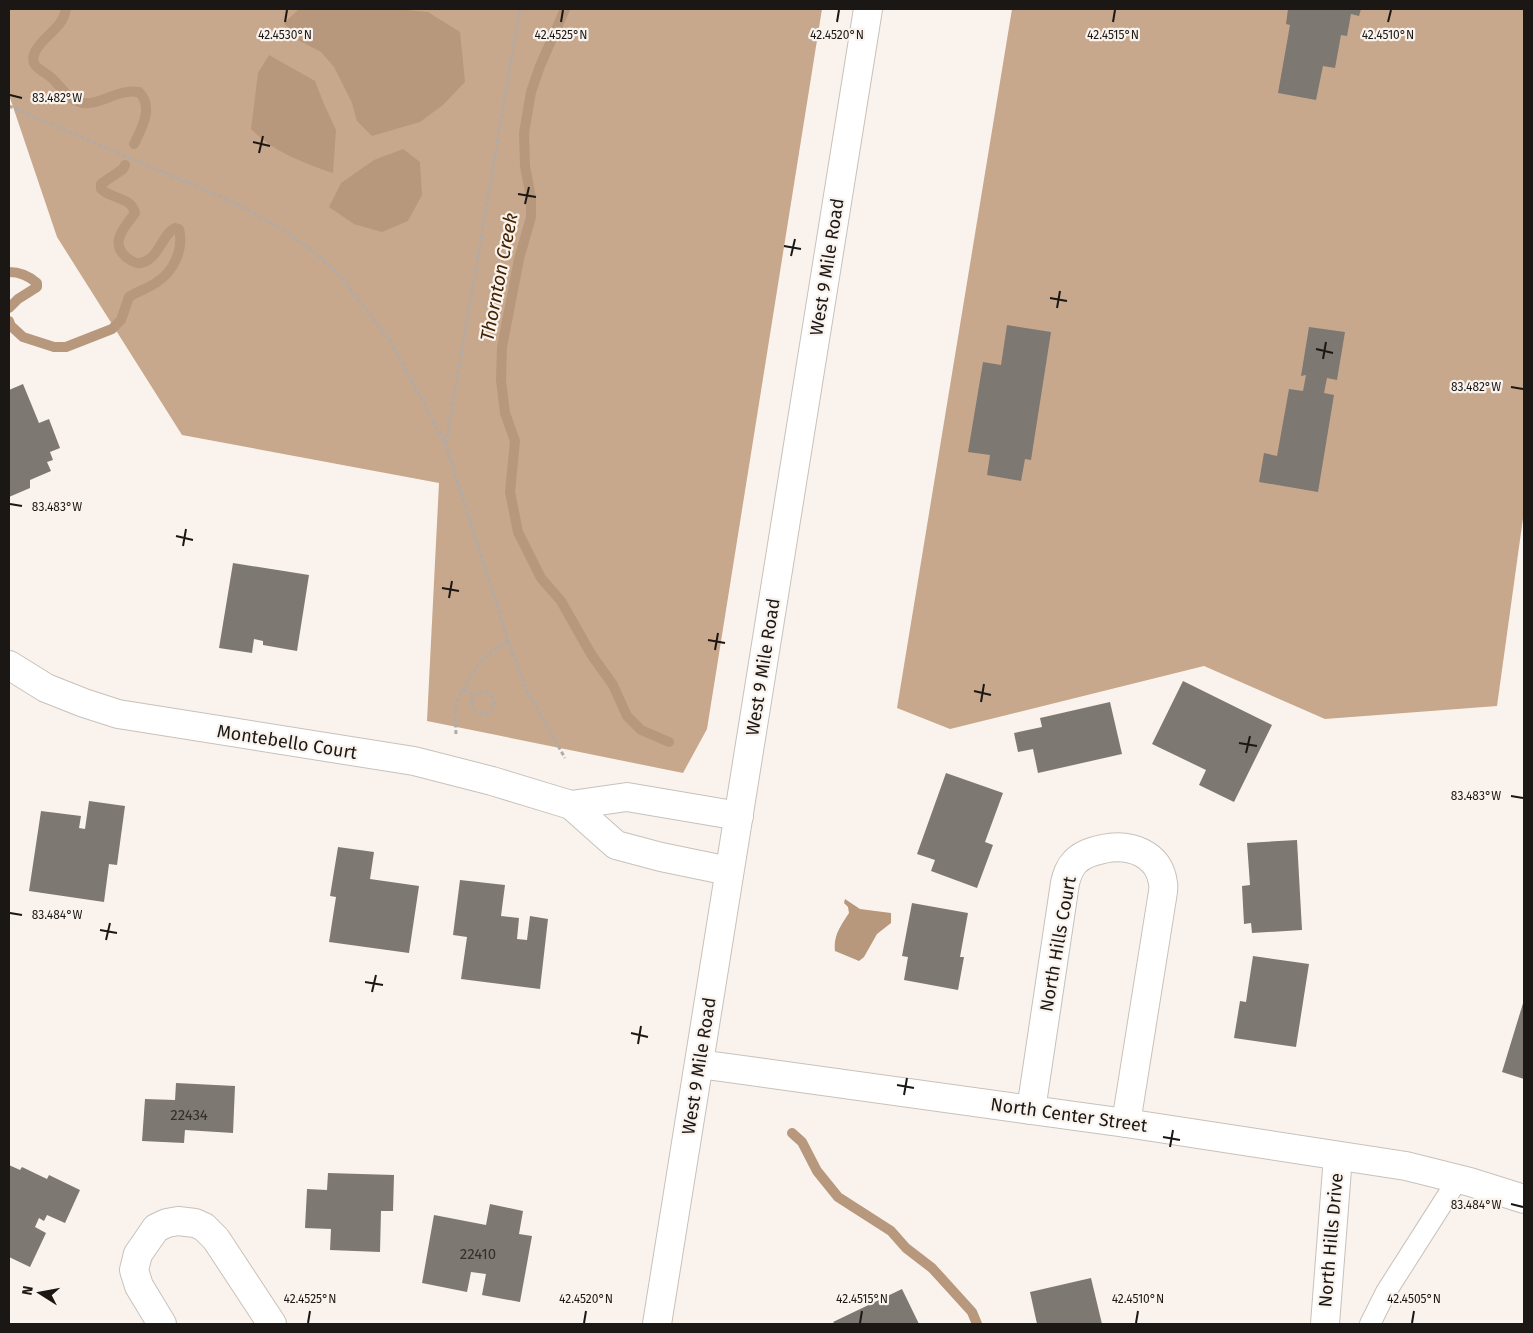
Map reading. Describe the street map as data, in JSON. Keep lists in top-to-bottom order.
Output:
{
  "streets": {
    "street": [
      "West 9 Mile Road",
      "Montebello Court",
      "North Hills Court",
      "North Center Street",
      "North Hills Drive"
    ]
  },
  "crossings": [
    ["West 9 Mile Road", "Montebello Court"],
    ["West 9 Mile Road", "North Center Street"],
    ["North Hills Court", "North Center Street"],
    ["North Center Street", "North Hills Drive"]
  ],
  "water": ["Thornton Creek"],
  "house_numbers": ["22434", "22410"],
  "north": "left",
  "coordinates": [
    "42.4530°N",
    "42.4525°N",
    "42.4520°N",
    "42.4515°N",
    "42.4510°N",
    "83.482°W",
    "83.483°W",
    "83.484°W",
    "42.4505°N"
  ]
}
